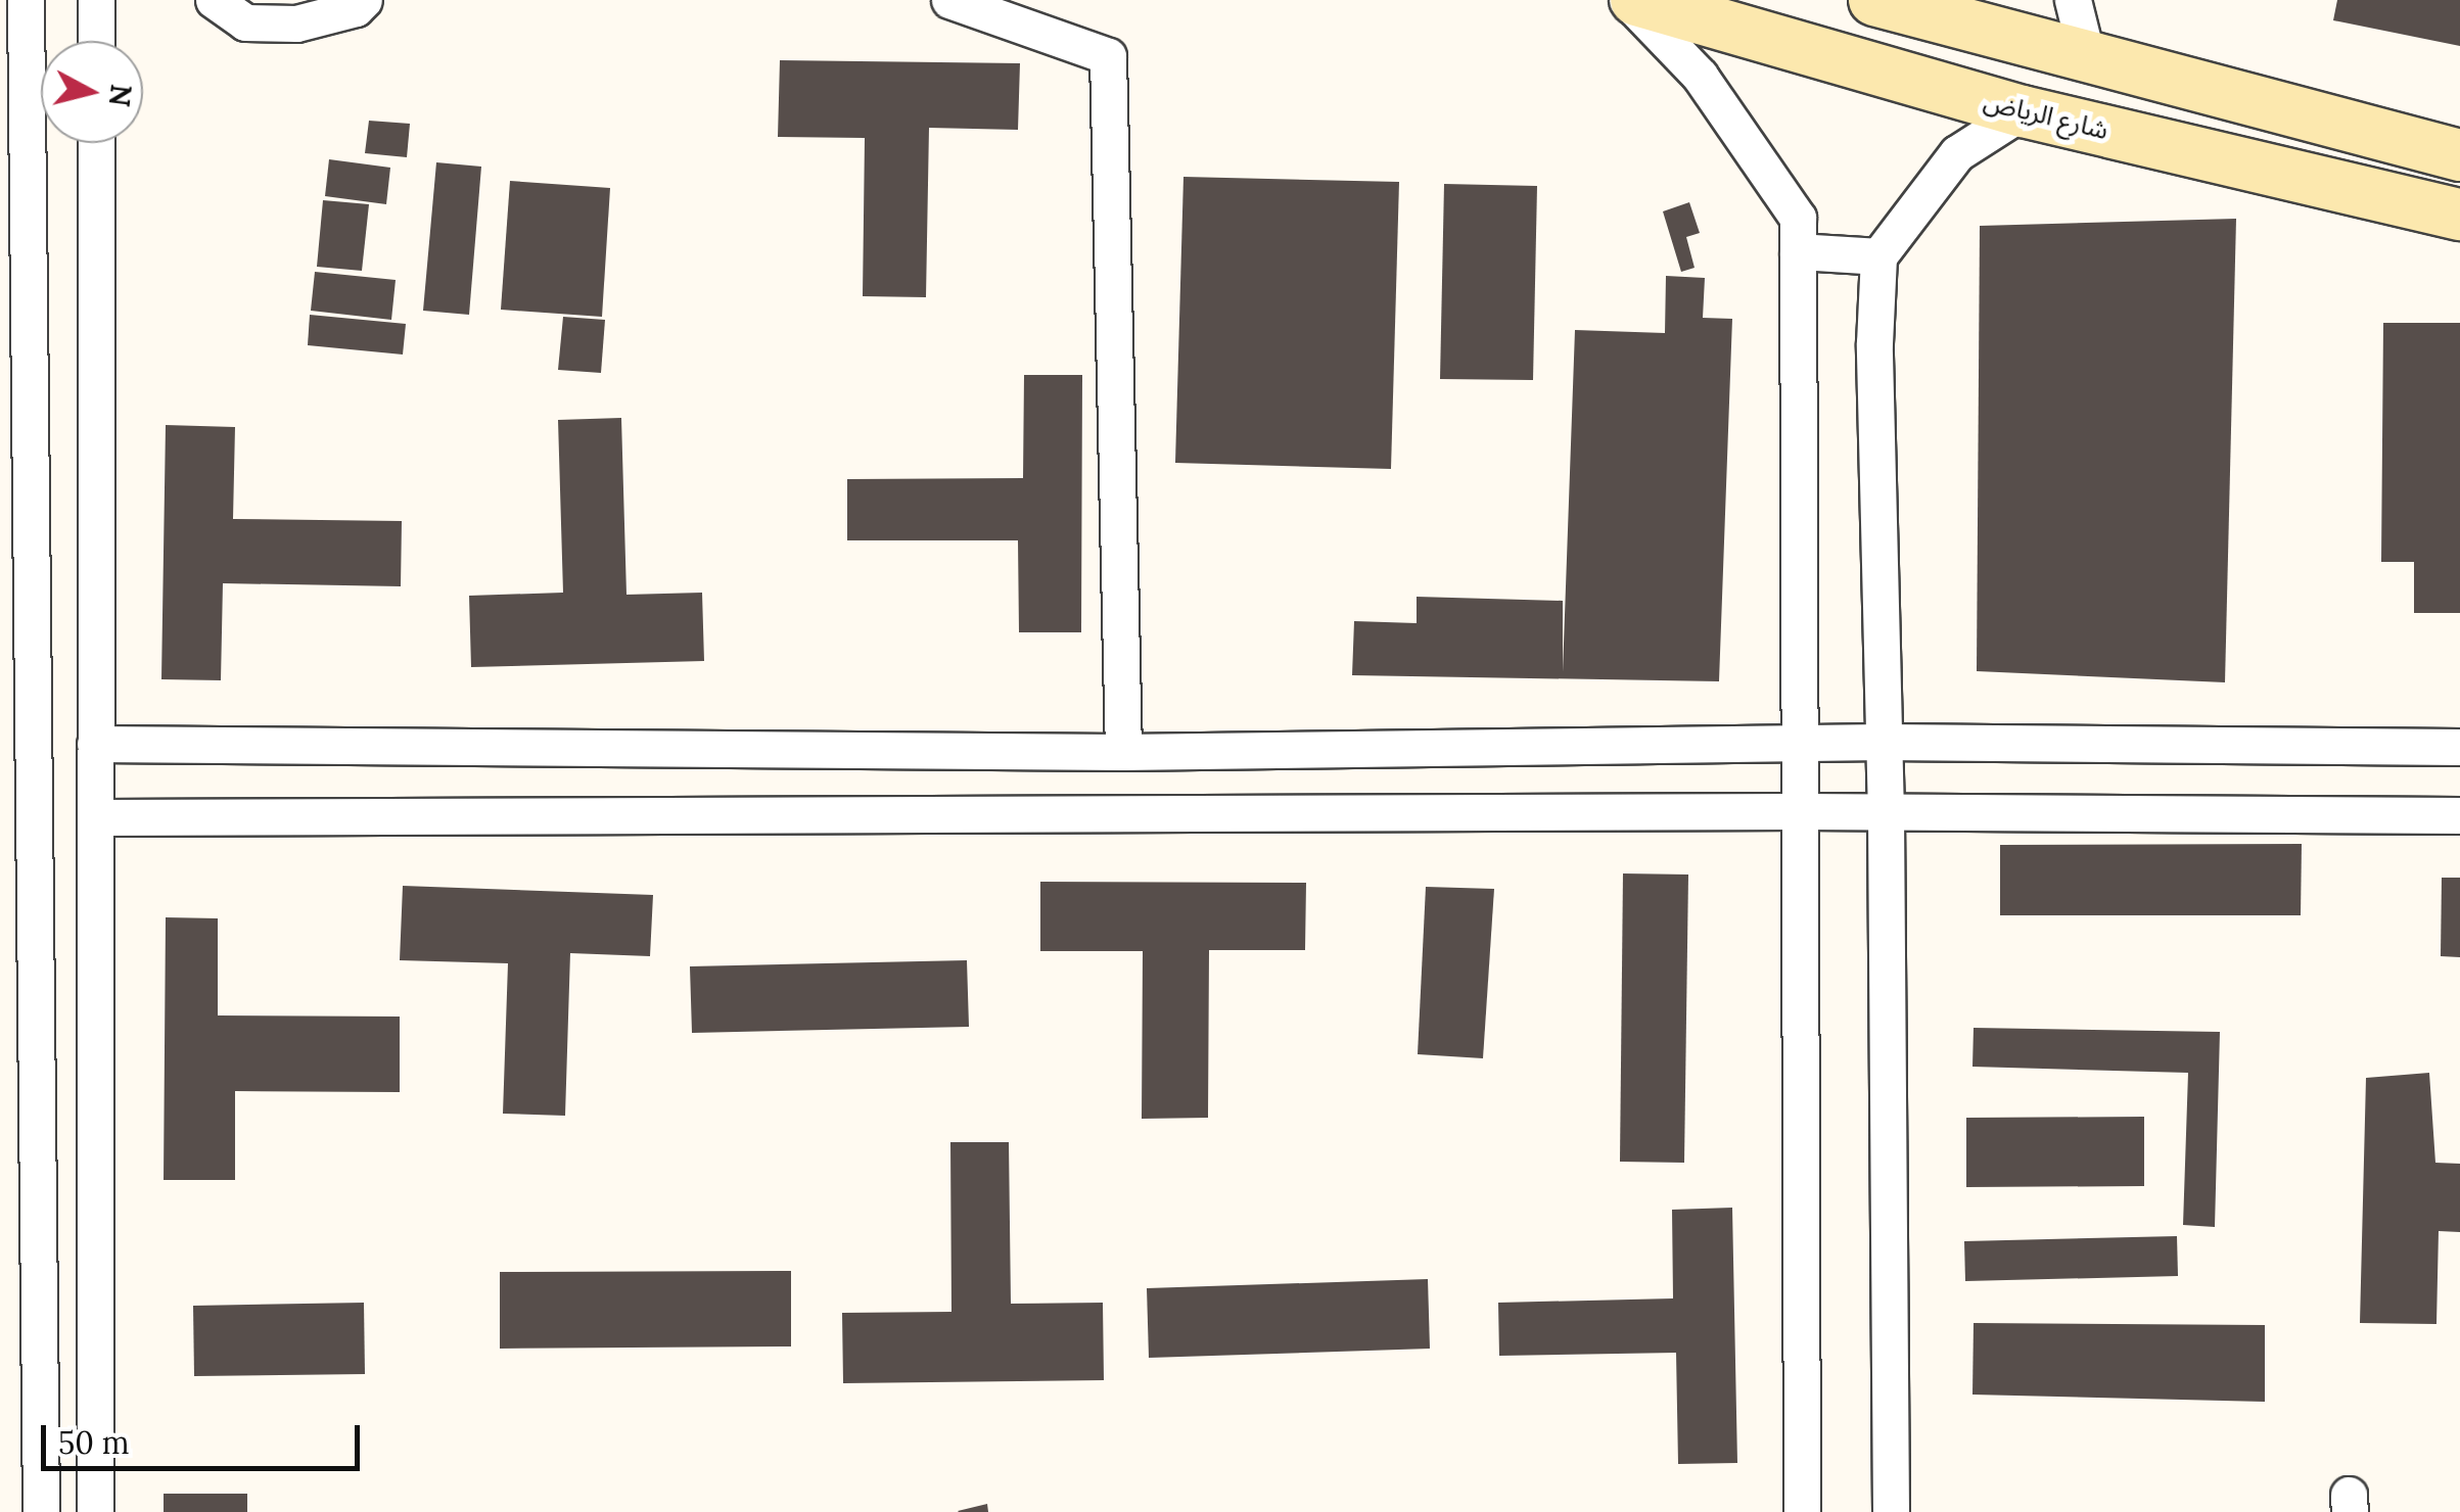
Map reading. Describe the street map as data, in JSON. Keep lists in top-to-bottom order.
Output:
{
  "streets": {
    "main road": ["شارع الرياض"]
  },
  "scale_bar": "50 m",
  "north": "right"
}
